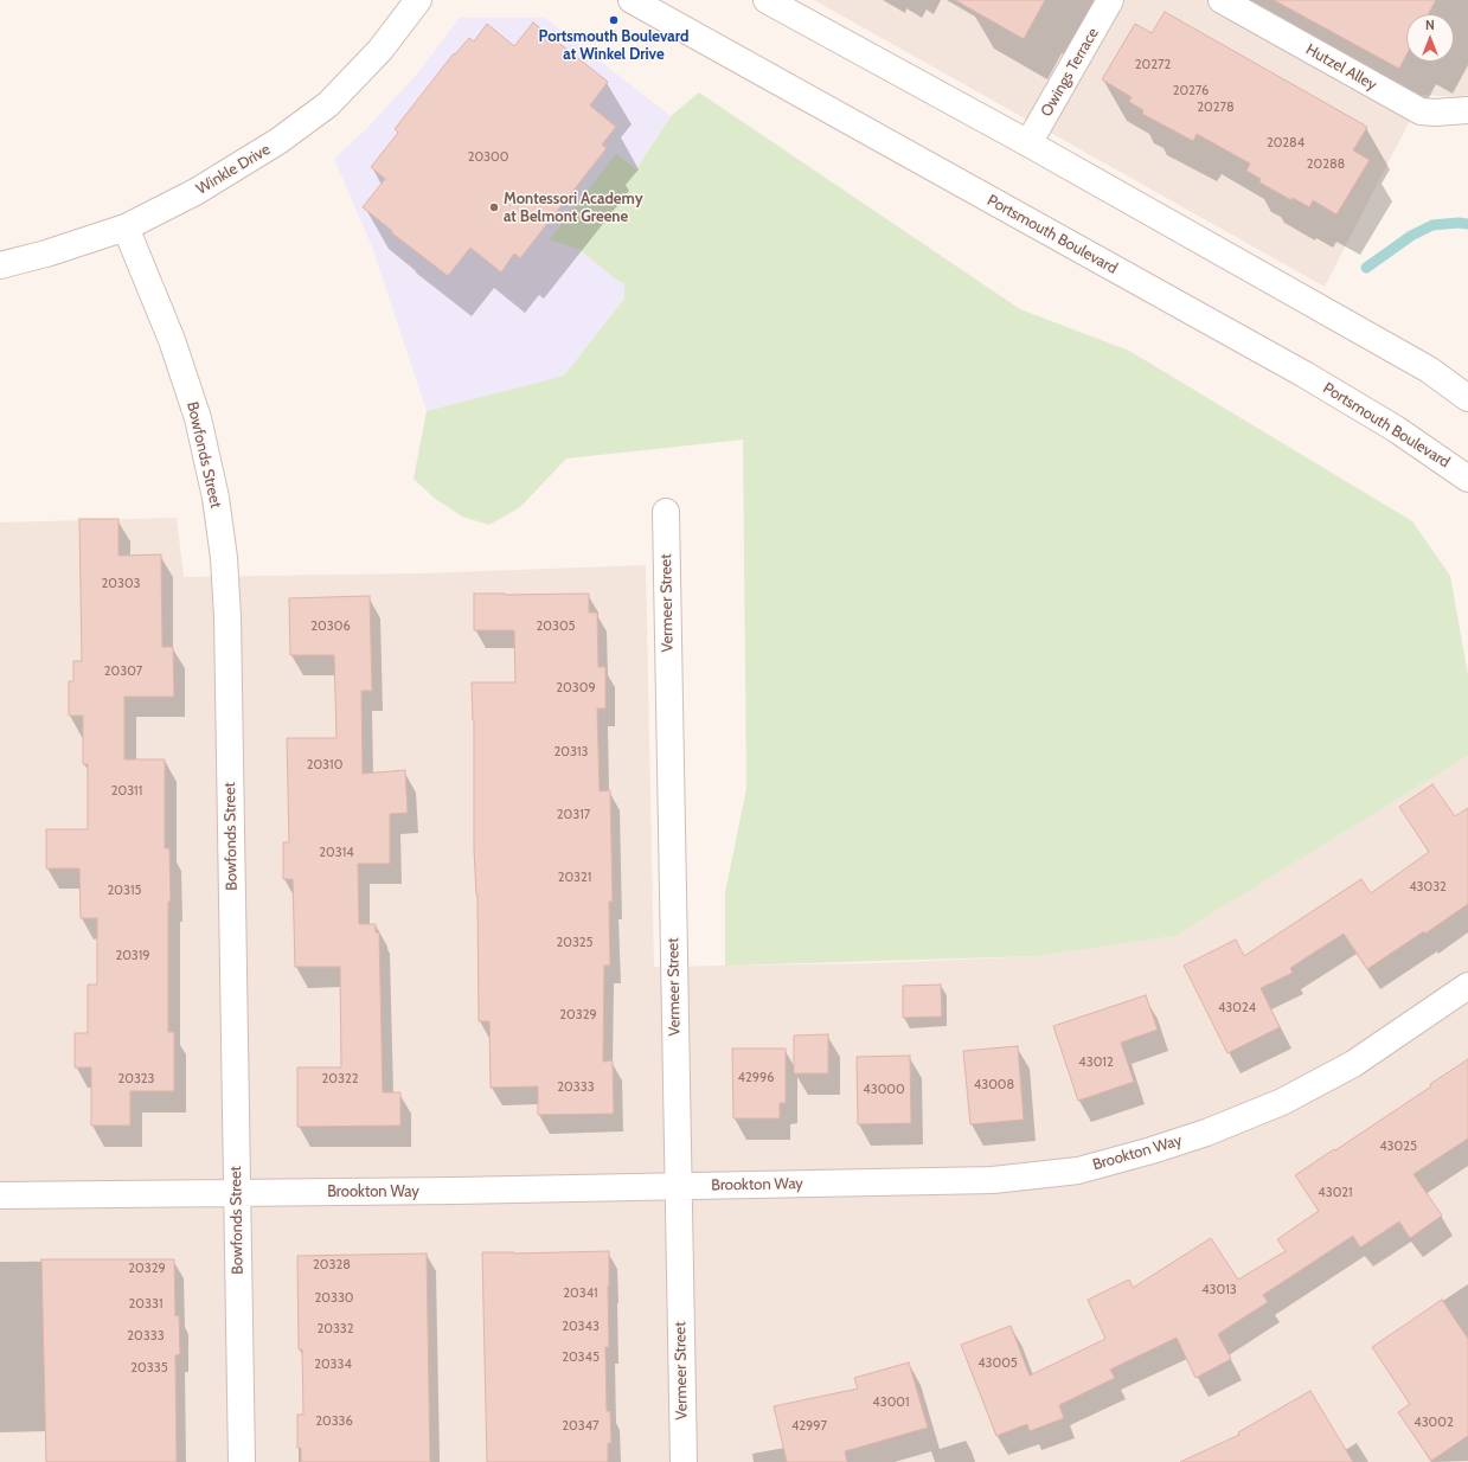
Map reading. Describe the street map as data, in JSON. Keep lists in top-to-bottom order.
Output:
{
  "streets": {
    "street": [
      "Hutzel Alley",
      "Owings Terrace",
      "Winkle Drive",
      "Portsmouth Boulevard",
      "Bowfonds Street",
      "Vermeer Street",
      "Brookton Way"
    ]
  },
  "crossings": [
    ["Winkle Drive", "Bowfonds Street"],
    ["Bowfonds Street", "Brookton Way"],
    ["Vermeer Street", "Brookton Way"]
  ],
  "places": ["Portsmouth Boulevard at Winkel Drive", "Montessori Academy at Belmont Greene"],
  "house_numbers": [
    "20272",
    "20276",
    "20278",
    "20284",
    "20300",
    "20288",
    "20303",
    "20306",
    "20305",
    "20307",
    "20309",
    "20313",
    "20310",
    "20311",
    "20317",
    "20314",
    "20321",
    "43032",
    "20315",
    "20325",
    "20319",
    "43024",
    "20329",
    "43012",
    "42996",
    "20323",
    "20322",
    "43008",
    "20333",
    "43000",
    "43025",
    "43021",
    "20328",
    "20329",
    "43013",
    "20341",
    "20330",
    "20331",
    "20343",
    "20332",
    "20333",
    "20345",
    "43005",
    "20334",
    "20335",
    "43001",
    "20336",
    "43002",
    "20347",
    "42997"
  ],
  "north": "top"
}
